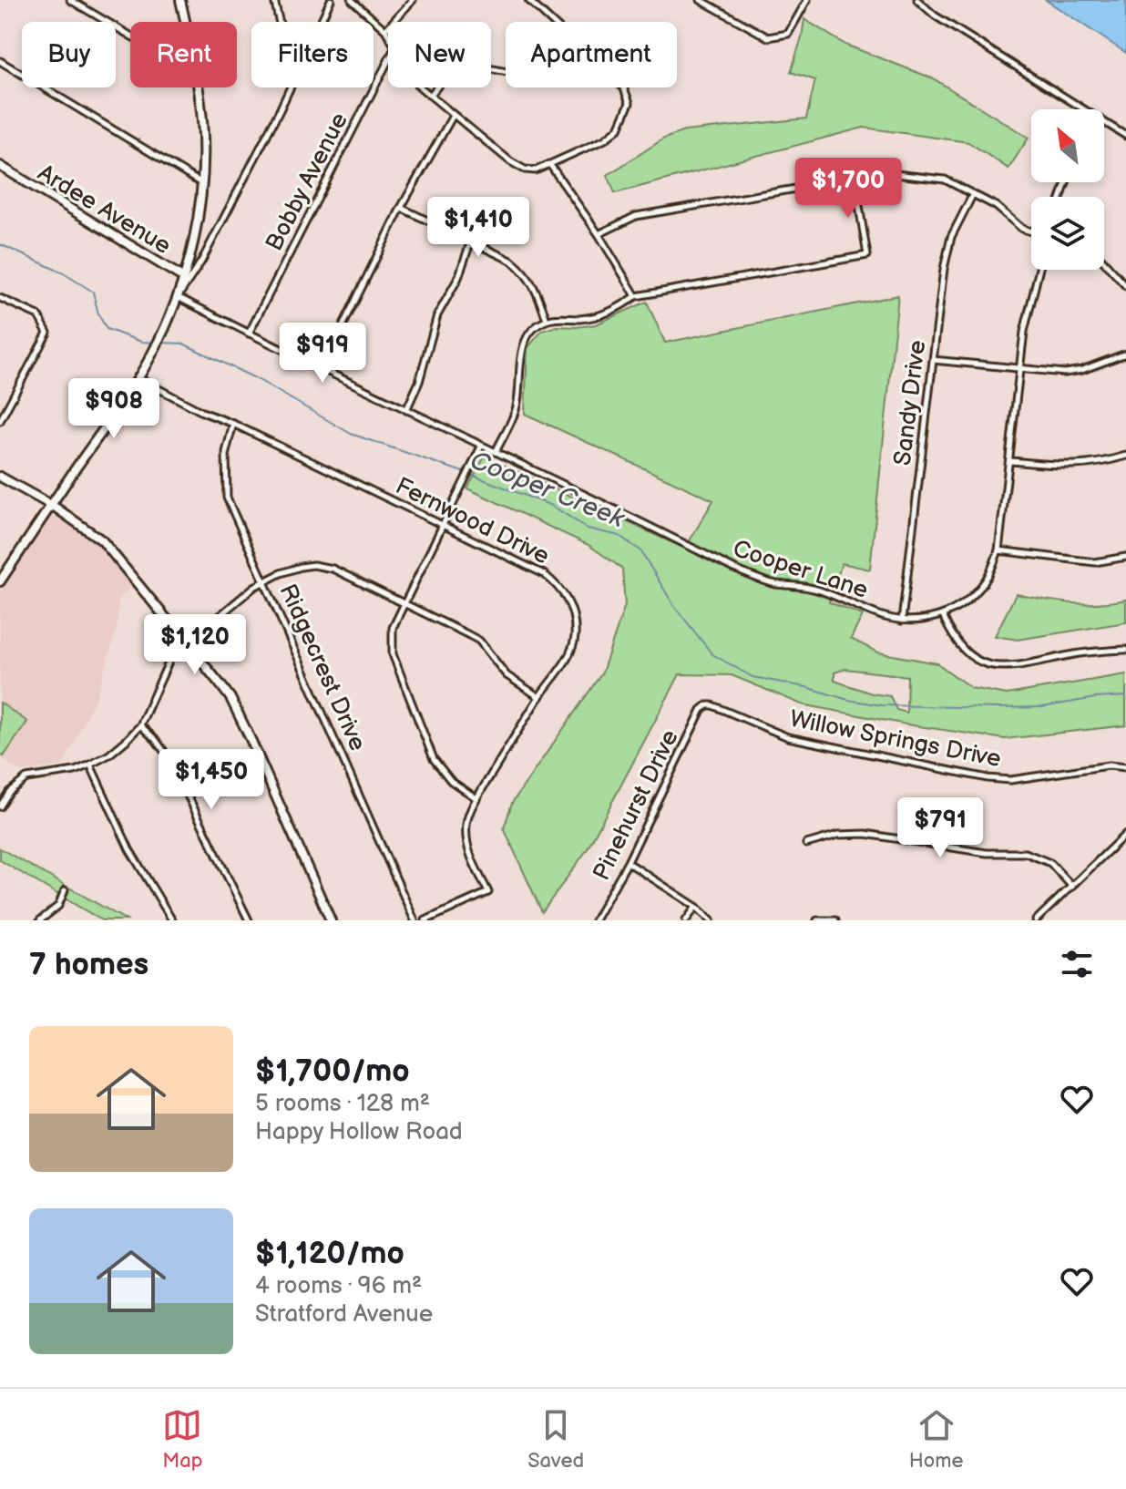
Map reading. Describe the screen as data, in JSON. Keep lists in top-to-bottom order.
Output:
{
  "streets": {
    "street": [
      "Bobby Avenue",
      "Ardee Avenue",
      "Sandy Drive",
      "Fernwood Drive",
      "Cooper Lane",
      "Ridgecrest Drive",
      "Willow Springs Drive",
      "Pinehurst Drive"
    ]
  },
  "crossings": [
    ["Sandy Drive", "Cooper Lane"],
    ["Fernwood Drive", "Ridgecrest Drive"],
    ["Willow Springs Drive", "Pinehurst Drive"]
  ],
  "water": ["Cooper Creek"],
  "north": "top left",
  "page": {
    "chip": [
      "Buy",
      "Rent",
      "Filters",
      "New",
      "Apartment"
    ],
    "price": [
      "$1,700",
      "$1,410",
      "$919",
      "$908",
      "$1,120",
      "$1,450",
      "$791"
    ],
    "heading": "7 homes",
    "list": [
      {
        "name": "$1,700/mo",
        "note": "5 rooms · 128 m² · Happy Hollow Road"
      },
      {
        "name": "$1,120/mo",
        "note": "4 rooms · 96 m² · Stratford Avenue"
      }
    ],
    "tabs": ["Map", "Saved", "Home"]
  }
}
